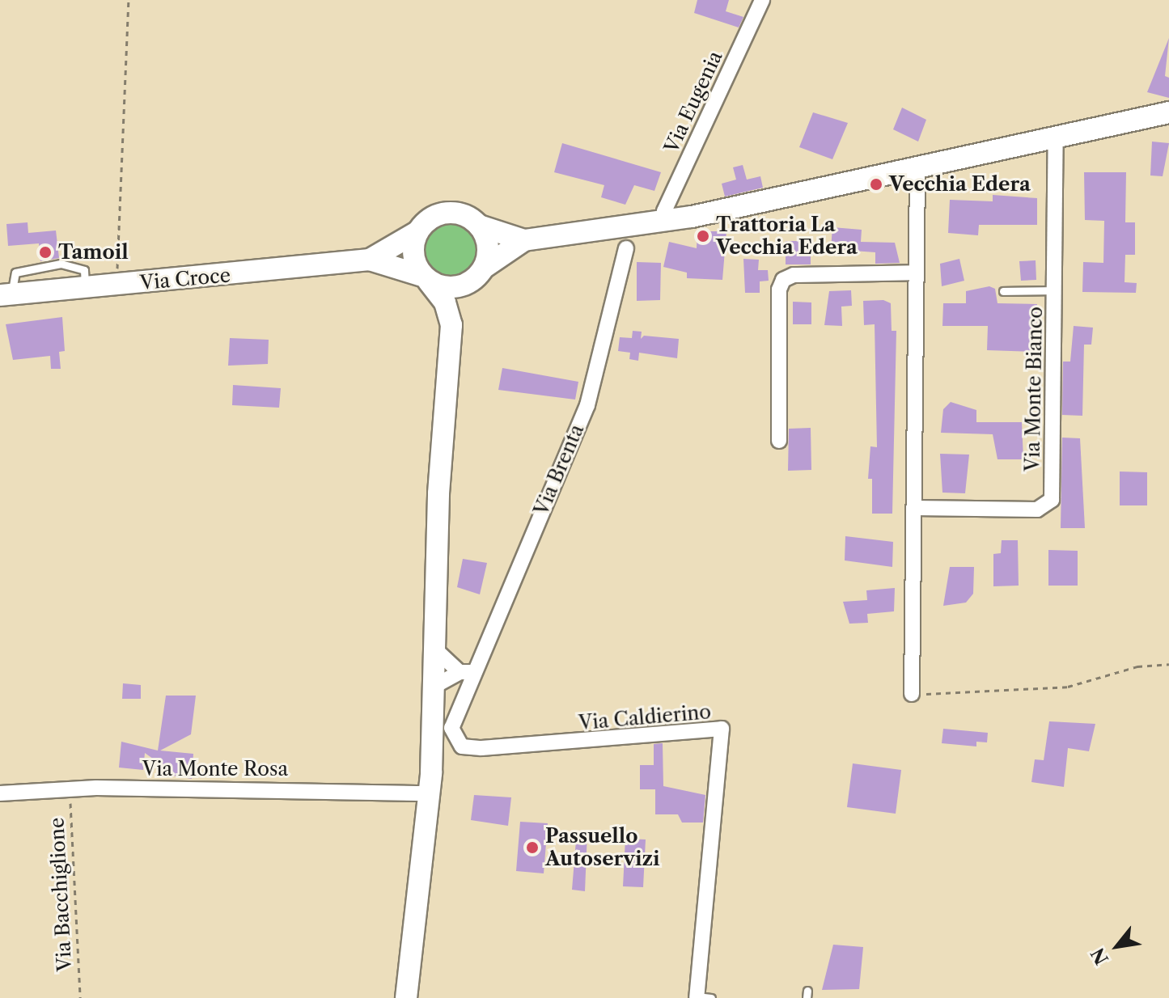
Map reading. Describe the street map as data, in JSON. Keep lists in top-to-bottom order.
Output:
{
  "streets": {
    "main road": ["Via Croce"],
    "street": [
      "Via Eugenia",
      "Via Monte Bianco",
      "Via Brenta",
      "Via Caldierino",
      "Via Monte Rosa"
    ],
    "path": ["Via Bacchiglione"]
  },
  "crossings": [
    ["Via Brenta", "Via Caldierino"],
    ["Via Monte Rosa", "Via Bacchiglione"]
  ],
  "places": [
    "Vecchia Edera",
    "Trattoria La Vecchia Edera",
    "Tamoil",
    "Passuello Autoservizi"
  ],
  "north": "bottom left"
}
